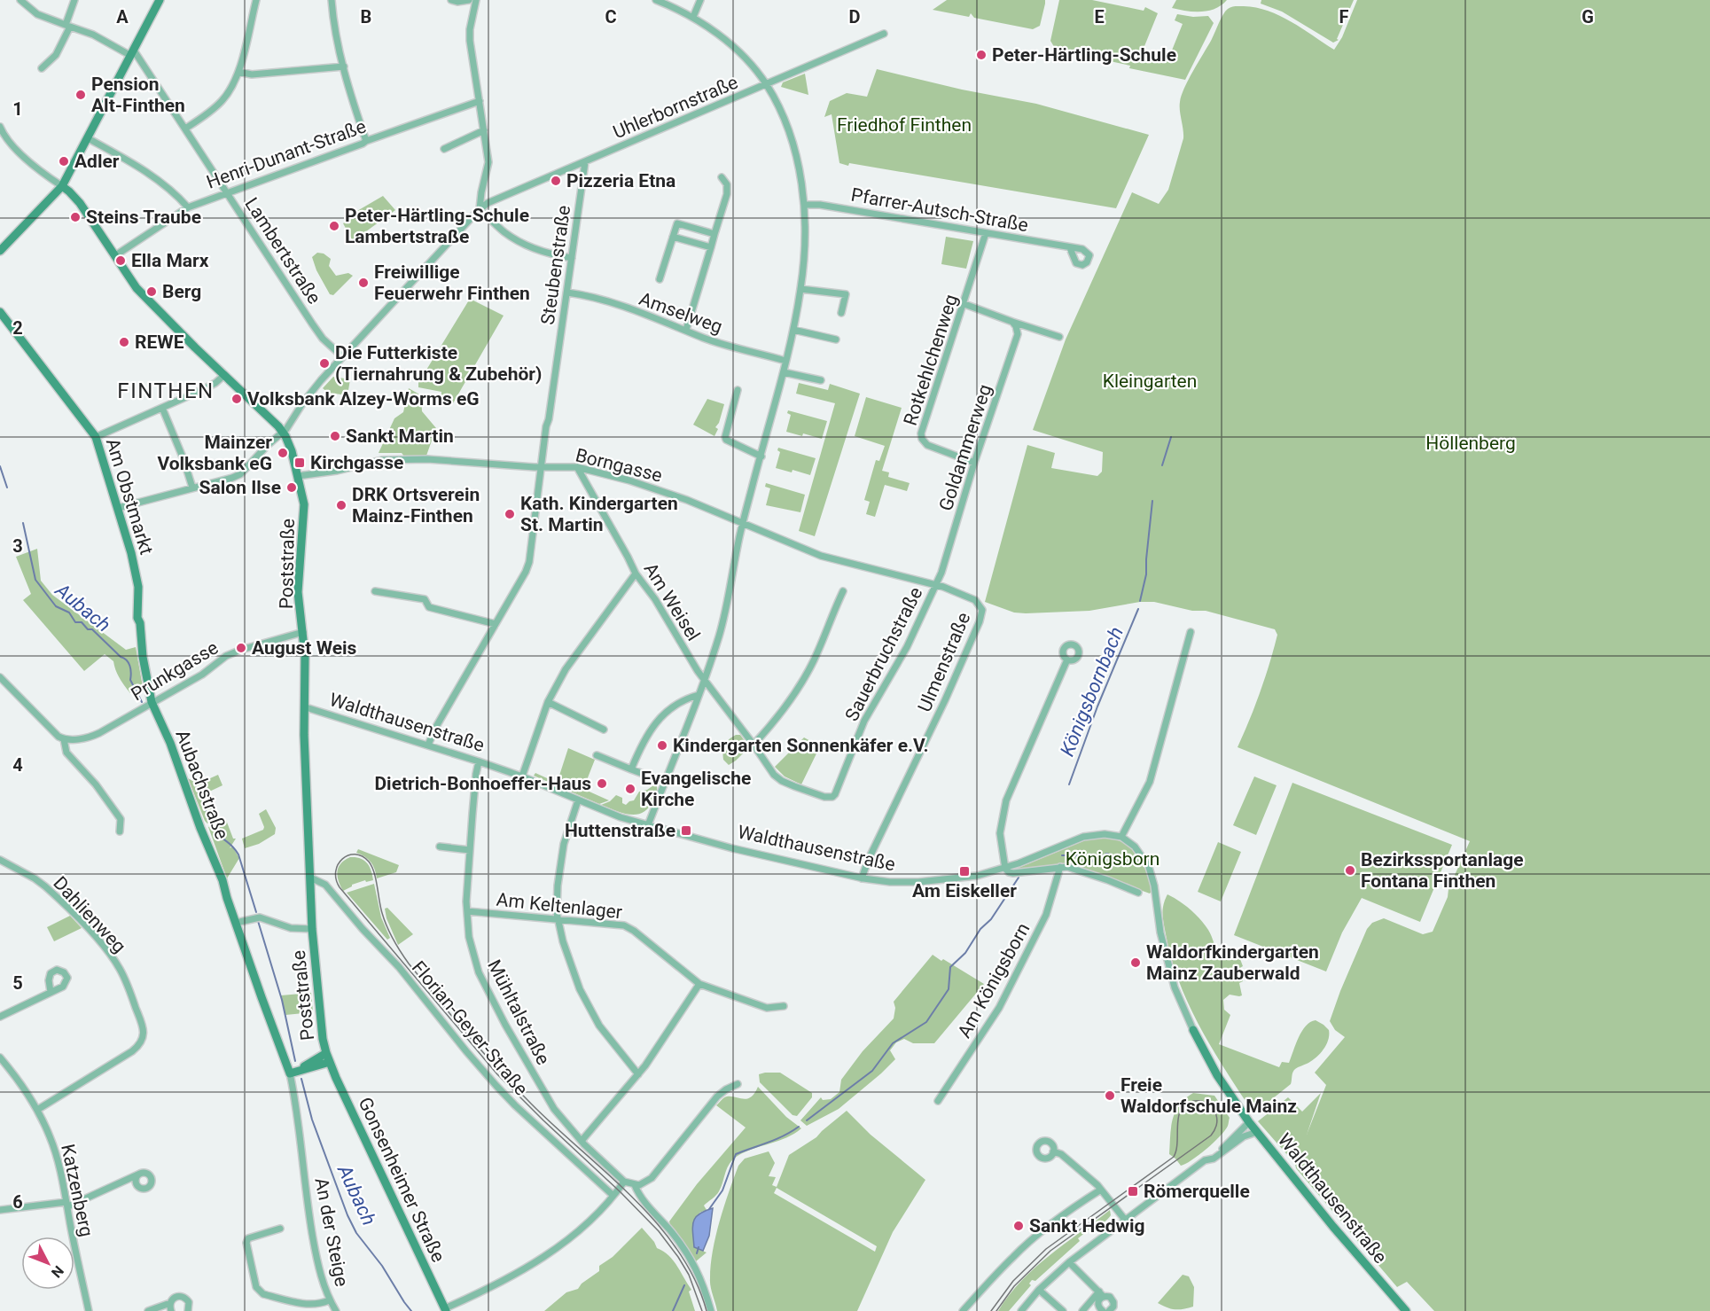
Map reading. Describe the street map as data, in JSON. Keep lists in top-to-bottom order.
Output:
{
  "streets": {
    "main road": [
      "Am Obstmarkt",
      "Poststraße",
      "Waldthausenstraße",
      "Aubachstraße",
      "Gonsenheimer Straße"
    ],
    "street": [
      "Uhlerbornstraße",
      "Henri-Dunant-Straße",
      "Pfarrer-Autsch-Straße",
      "Lambertstraße",
      "Steubenstraße",
      "Amselweg",
      "Rotkehlchenweg",
      "Goldammerweg",
      "Borngasse",
      "Am Weisel",
      "Sauerbruchstraße",
      "Ulmenstraße",
      "Prunkgasse",
      "Am Keltenlager",
      "Dahlienweg",
      "Am Königsborn",
      "Mühltalstraße",
      "Florian-Geyer-Straße",
      "Katzenberg",
      "An der Steige"
    ]
  },
  "crossings": [
    ["Uhlerbornstraße", "Steubenstraße"],
    ["Henri-Dunant-Straße", "Lambertstraße"],
    ["Henri-Dunant-Straße", "Poststraße"],
    ["Pfarrer-Autsch-Straße", "Rotkehlchenweg"],
    ["Steubenstraße", "Amselweg"],
    ["Steubenstraße", "Borngasse"],
    ["Steubenstraße", "Waldthausenstraße"],
    ["Rotkehlchenweg", "Goldammerweg"],
    ["Goldammerweg", "Borngasse"],
    ["Goldammerweg", "Sauerbruchstraße"],
    ["Borngasse", "Poststraße"],
    ["Borngasse", "Am Weisel"],
    ["Borngasse", "Sauerbruchstraße"],
    ["Borngasse", "Ulmenstraße"],
    ["Am Obstmarkt", "Aubachstraße"],
    ["Poststraße", "Prunkgasse"],
    ["Poststraße", "Waldthausenstraße"],
    ["Poststraße", "Florian-Geyer-Straße"],
    ["Poststraße", "Gonsenheimer Straße"],
    ["Am Weisel", "Sauerbruchstraße"],
    ["Ulmenstraße", "Waldthausenstraße"],
    ["Prunkgasse", "Aubachstraße"],
    ["Waldthausenstraße", "Mühltalstraße"],
    ["Aubachstraße", "An der Steige"],
    ["Am Keltenlager", "Mühltalstraße"],
    ["Dahlienweg", "Katzenberg"]
  ],
  "districts": ["FINTHEN"],
  "water": ["Aubach", "Königsbornbach"],
  "parks": [
    "Friedhof Finthen",
    "Kleingarten",
    "Höllenberg",
    "Königsborn"
  ],
  "places": {
    "other": [
      "Peter-Härtling-Schule",
      "Pension Alt-Finthen",
      "Adler",
      "Pizzeria Etna",
      "Steins Traube",
      "Peter-Härtling-Schule Lambertstraße",
      "Ella Marx",
      "Freiwillige Feuerwehr Finthen",
      "Berg",
      "REWE",
      "Die Futterkiste (Tiernahrung & Zubehör)",
      "Volksbank Alzey-Worms eG",
      "Sankt Martin",
      "Mainzer Volksbank eG",
      "Salon Ilse",
      "DRK Ortsverein Mainz-Finthen",
      "Kath. Kindergarten St. Martin",
      "August Weis",
      "Kindergarten Sonnenkäfer e.V.",
      "Dietrich-Bonhoeffer-Haus",
      "Evangelische Kirche",
      "Bezirkssportanlage Fontana Finthen",
      "Waldorfkindergarten Mainz Zauberwald",
      "Freie Waldorfschule Mainz",
      "Sankt Hedwig"
    ],
    "transit": [
      "Kirchgasse",
      "Huttenstraße",
      "Am Eiskeller",
      "Römerquelle"
    ]
  },
  "north": "bottom right",
  "grid": {
    "columns": [
      "A",
      "B",
      "C",
      "D",
      "E",
      "F",
      "G"
    ],
    "rows": [
      "1",
      "2",
      "3",
      "4",
      "5",
      "6"
    ]
  }
}
